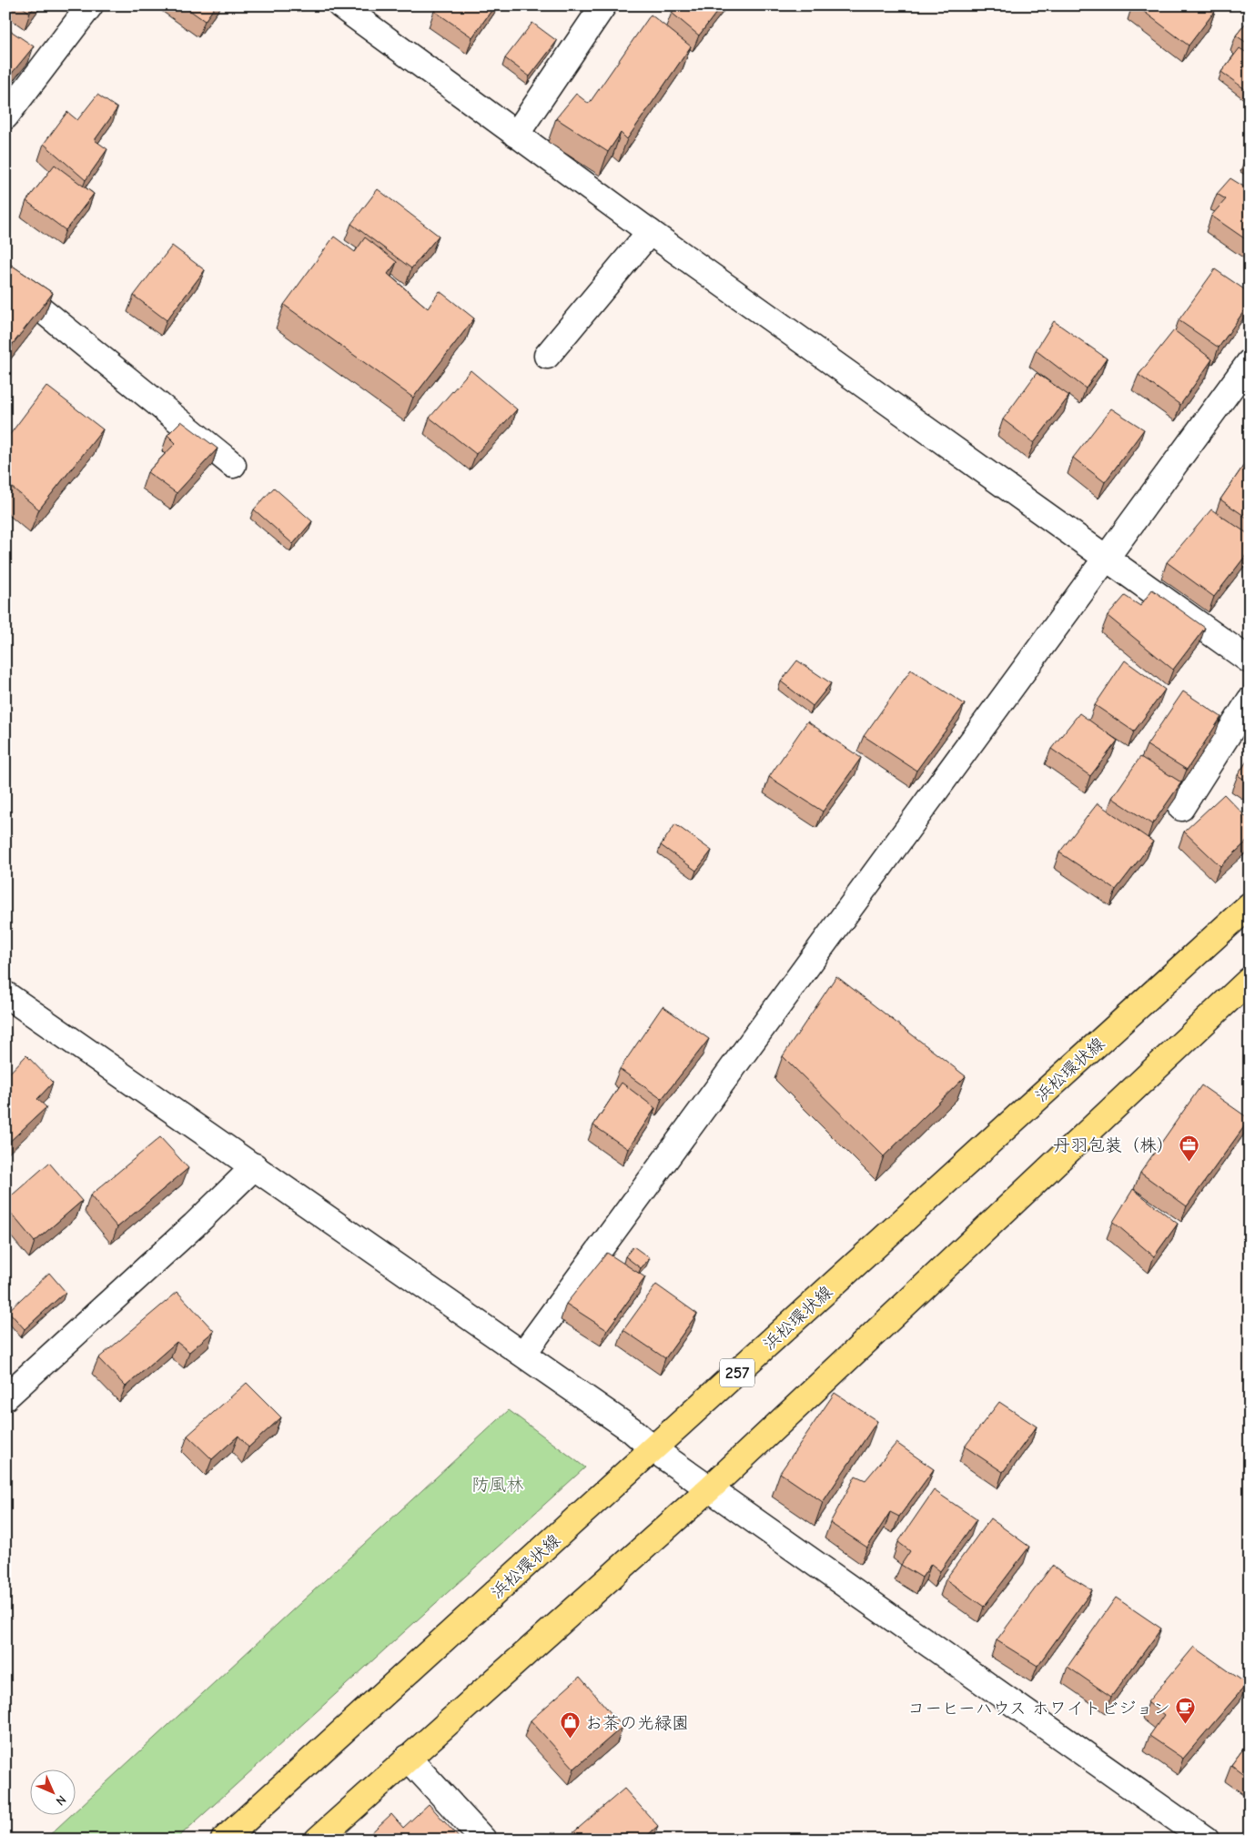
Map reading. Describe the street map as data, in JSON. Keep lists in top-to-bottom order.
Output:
{
  "streets": {
    "highway": ["浜松環状線", "257"]
  },
  "parks": ["防風林"],
  "places": {
    "office": ["丹羽包装（株）"],
    "cafe": ["コーヒーハウス ホワイトビジョン"],
    "shop": ["お茶の光緑園"]
  },
  "north": "bottom right"
}
